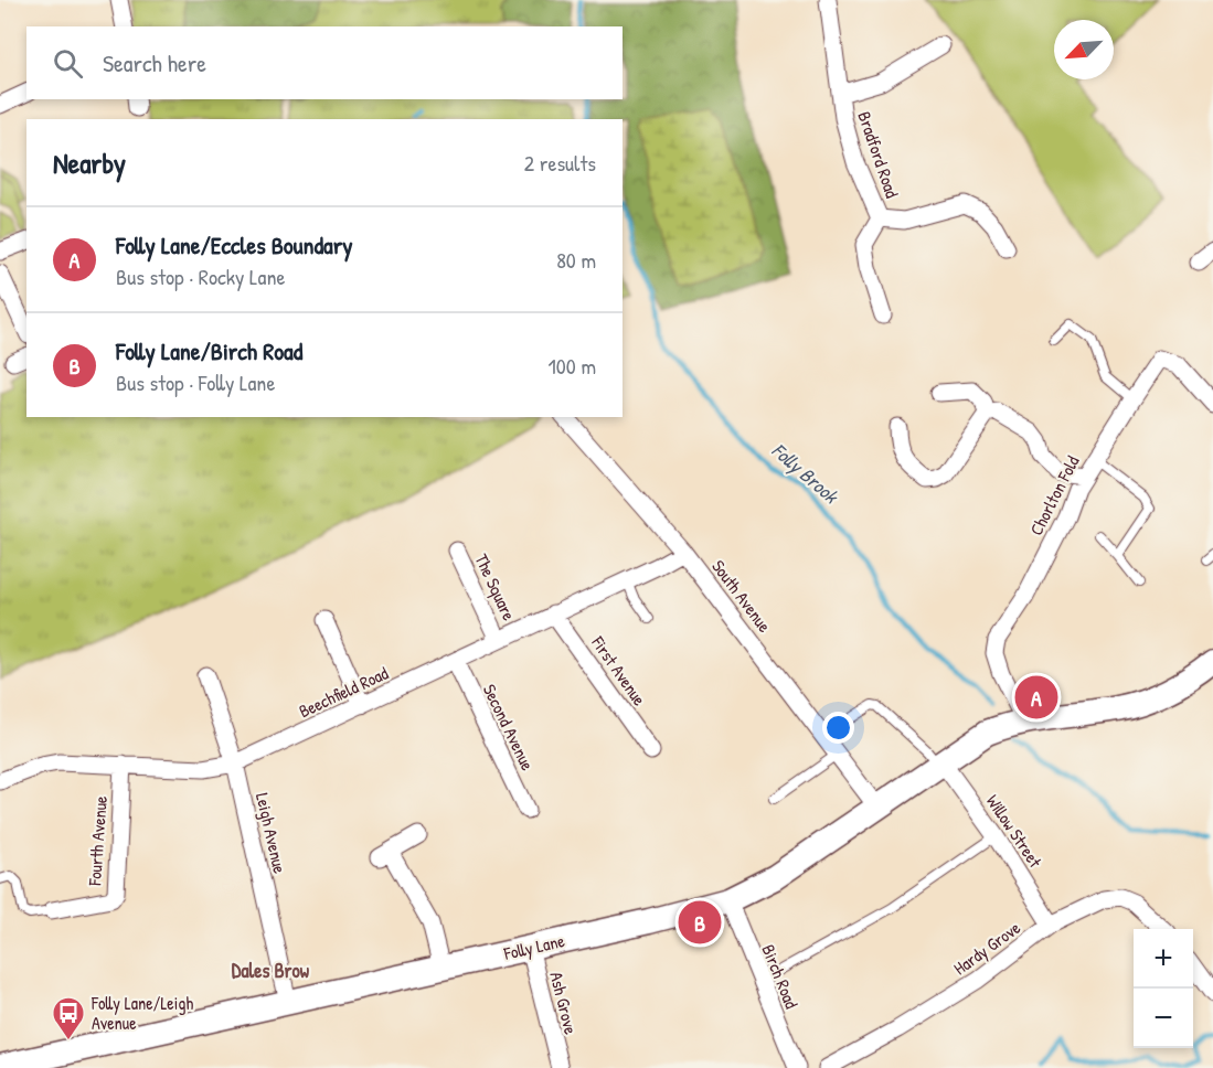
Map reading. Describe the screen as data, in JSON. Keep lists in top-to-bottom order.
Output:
{
  "streets": {
    "main road": ["Folly Lane"],
    "street": [
      "Bradford Road",
      "Chorlton Fold",
      "The Square",
      "South Avenue",
      "First Avenue",
      "Beechfield Road",
      "Second Avenue",
      "Willow Street",
      "Leigh Avenue",
      "Fourth Avenue",
      "Hardy Grove",
      "Birch Road",
      "Ash Grove"
    ]
  },
  "crossings": [
    ["Chorlton Fold", "Folly Lane"],
    ["The Square", "Beechfield Road"],
    ["South Avenue", "Beechfield Road"],
    ["South Avenue", "Folly Lane"],
    ["First Avenue", "Beechfield Road"],
    ["Beechfield Road", "Second Avenue"],
    ["Beechfield Road", "Leigh Avenue"],
    ["Beechfield Road", "Fourth Avenue"],
    ["Willow Street", "Folly Lane"],
    ["Willow Street", "Hardy Grove"],
    ["Leigh Avenue", "Folly Lane"],
    ["Folly Lane", "Birch Road"],
    ["Folly Lane", "Ash Grove"]
  ],
  "districts": ["Dales Brow"],
  "water": ["Folly Brook"],
  "places": {
    "bus stop": ["Folly Lane/Leigh Avenue"]
  },
  "north": "bottom left",
  "page": {
    "search": "Search here",
    "heading": ["Nearby", "2 results"],
    "list": [
      {
        "mark": "A",
        "name": "Folly Lane/Eccles Boundary",
        "note": "Bus stop · Rocky Lane",
        "value": "80 m"
      },
      {
        "mark": "B",
        "name": "Folly Lane/Birch Road",
        "note": "Bus stop · Folly Lane",
        "value": "100 m"
      }
    ],
    "pins": ["A", "B"],
    "map_buttons": ["+", "−"]
  }
}
